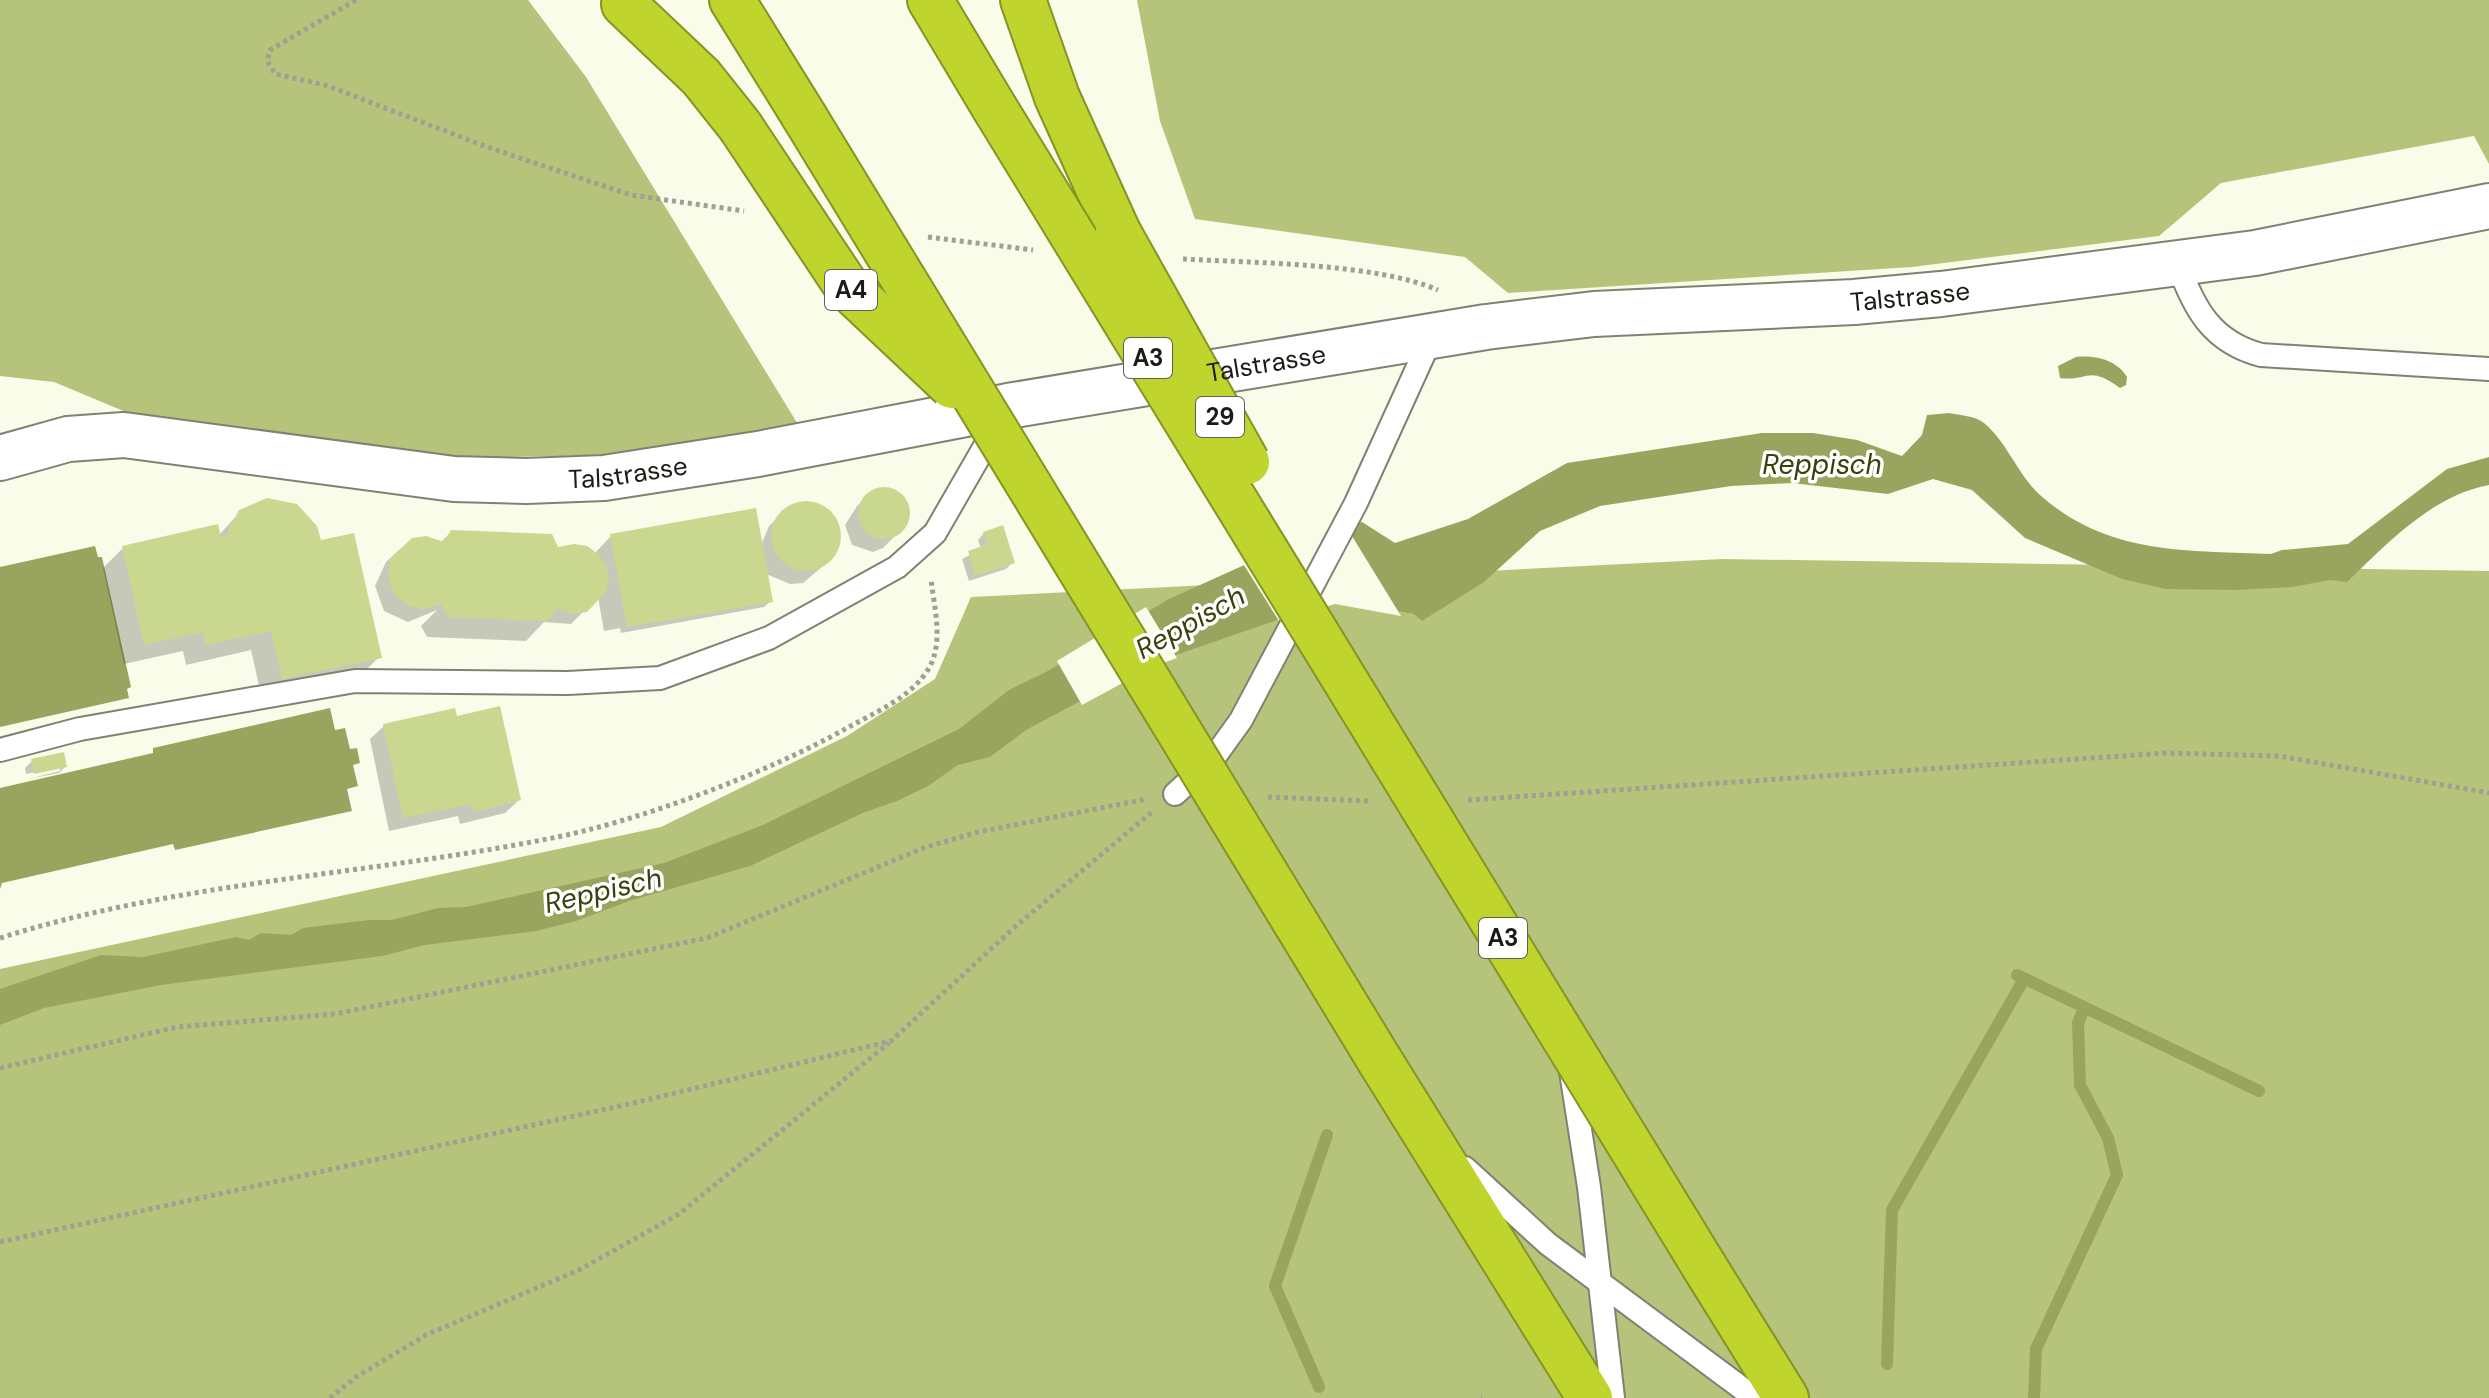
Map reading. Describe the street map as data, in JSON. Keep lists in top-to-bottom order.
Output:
{
  "streets": {
    "highway": ["A4", "A3", "29"],
    "street": ["Talstrasse"]
  },
  "crossings": [
    ["A4", "Talstrasse"],
    ["A3", "29"]
  ],
  "water": ["Reppisch"]
}
